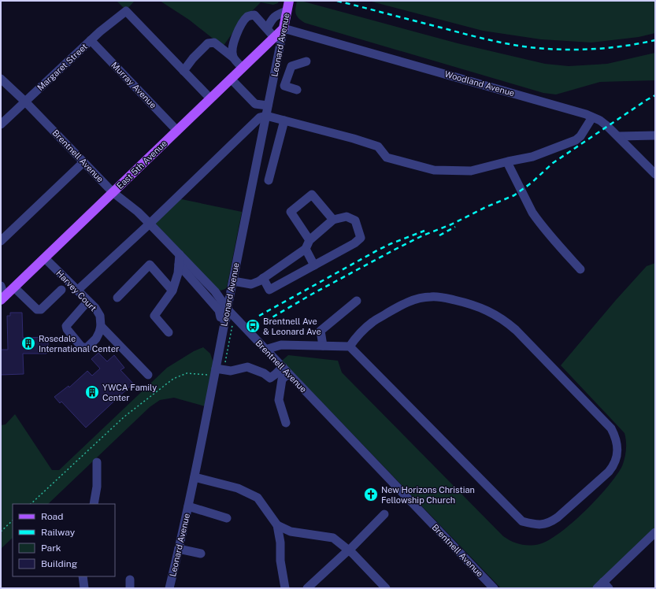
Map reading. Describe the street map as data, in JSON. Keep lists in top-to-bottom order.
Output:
{
  "streets": {
    "main road": ["Leonard Avenue", "East 5th Avenue"],
    "street": [
      "Margaret Street",
      "Woodland Avenue",
      "Murray Avenue",
      "Brentnell Avenue",
      "Harvey Court"
    ]
  },
  "crossings": [
    ["Leonard Avenue", "Woodland Avenue"],
    ["Leonard Avenue", "Brentnell Avenue"],
    ["Leonard Avenue", "East 5th Avenue"],
    ["Margaret Street", "Murray Avenue"],
    ["Margaret Street", "Brentnell Avenue"],
    ["Woodland Avenue", "East 5th Avenue"],
    ["Murray Avenue", "East 5th Avenue"],
    ["Brentnell Avenue", "East 5th Avenue"],
    ["East 5th Avenue", "Harvey Court"]
  ],
  "places": {
    "bus stop": ["Brentnell Ave & Leonard Ave"],
    "building": ["Rosedale International Center", "YWCA Family Center"],
    "church": ["New Horizons Christian Fellowship Church"]
  },
  "legend": [
    "Road",
    "Railway",
    "Park",
    "Building"
  ]
}
